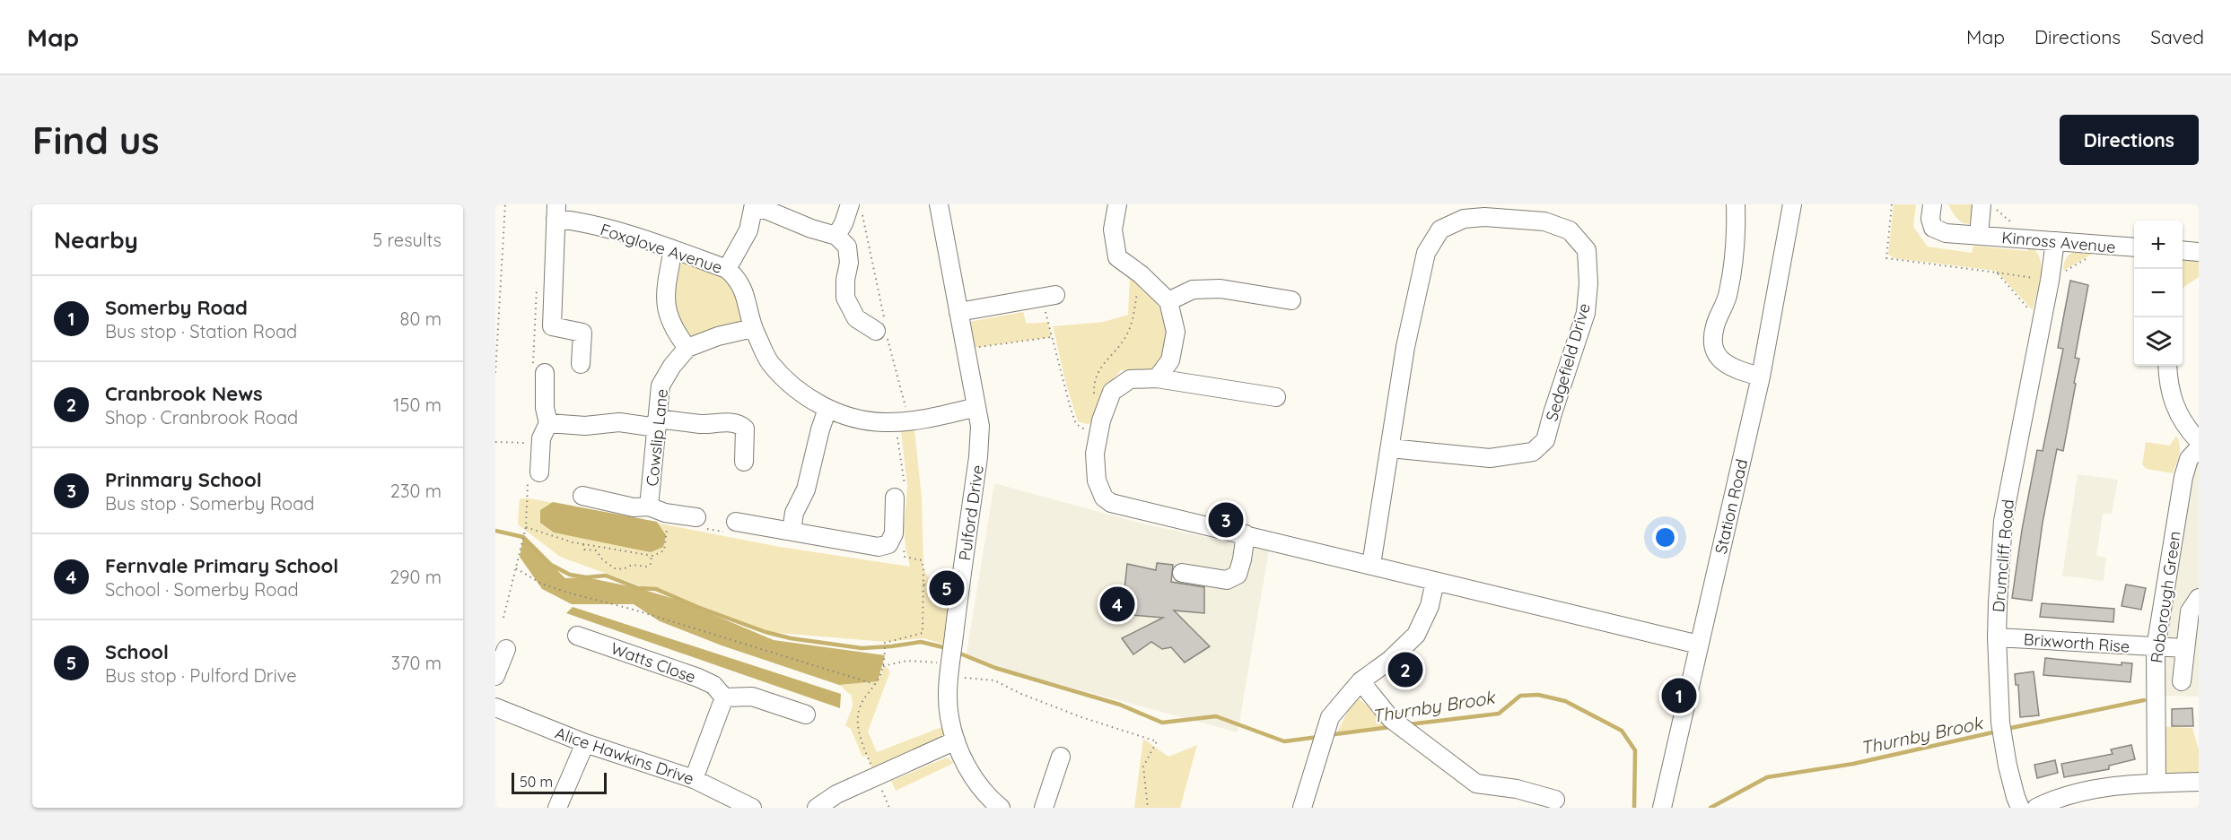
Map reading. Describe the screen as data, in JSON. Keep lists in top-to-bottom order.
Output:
{
  "streets": {
    "street": [
      "Kinross Avenue",
      "Foxglove Avenue",
      "Sedgefield Drive",
      "Cowslip Lane",
      "Station Road",
      "Pulford Drive",
      "Drumcliff Road",
      "Roborough Green",
      "Brixworth Rise",
      "Watts Close",
      "Alice Hawkins Drive"
    ]
  },
  "crossings": [
    ["Kinross Avenue", "Drumcliff Road"],
    ["Foxglove Avenue", "Cowslip Lane"],
    ["Foxglove Avenue", "Pulford Drive"],
    ["Drumcliff Road", "Brixworth Rise"],
    ["Roborough Green", "Brixworth Rise"]
  ],
  "water": ["Thurnby Brook"],
  "scale_bar": "50 m",
  "page": {
    "header": "Map",
    "nav": ["Map", "Directions", "Saved"],
    "buttons": "Directions",
    "title": "Find us",
    "heading": ["Nearby", "5 results"],
    "map_buttons": ["+", "−"],
    "list": [
      {
        "mark": "1",
        "name": "Somerby Road",
        "note": "Bus stop · Station Road",
        "value": "80 m"
      },
      {
        "mark": "2",
        "name": "Cranbrook News",
        "note": "Shop · Cranbrook Road",
        "value": "150 m"
      },
      {
        "mark": "3",
        "name": "Prinmary School",
        "note": "Bus stop · Somerby Road",
        "value": "230 m"
      },
      {
        "mark": "4",
        "name": "Fernvale Primary School",
        "note": "School · Somerby Road",
        "value": "290 m"
      },
      {
        "mark": "5",
        "name": "School",
        "note": "Bus stop · Pulford Drive",
        "value": "370 m"
      }
    ],
    "pins": [
      "3",
      "5",
      "4",
      "2",
      "1"
    ],
    "scale": "50 m"
  }
}
